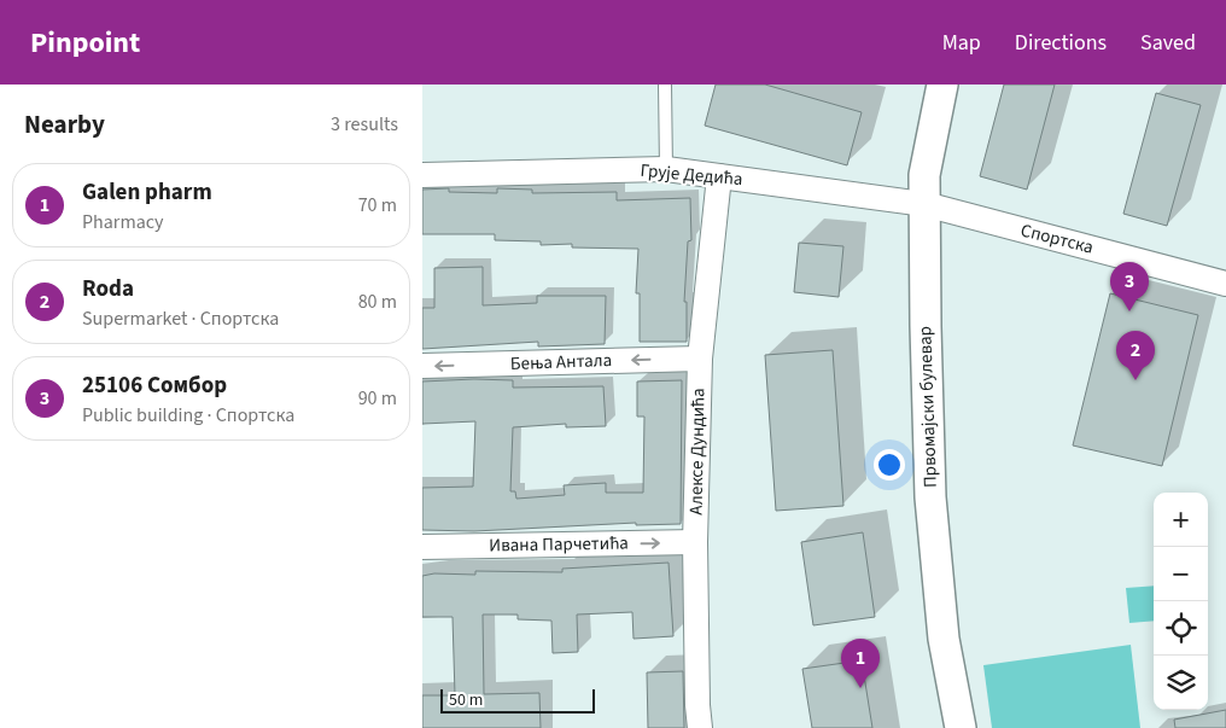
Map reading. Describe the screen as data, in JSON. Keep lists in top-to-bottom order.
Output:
{
  "streets": {
    "street": [
      "Грује Дедића",
      "Спортска",
      "Бења Антала",
      "Првомајски булевар",
      "Алексе Дундића",
      "Ивана Парчетића"
    ]
  },
  "crossings": [
    ["Грује Дедића", "Спортска"],
    ["Грује Дедића", "Првомајски булевар"],
    ["Грује Дедића", "Алексе Дундића"],
    ["Спортска", "Првомајски булевар"],
    ["Бења Антала", "Алексе Дундића"],
    ["Алексе Дундића", "Ивана Парчетића"]
  ],
  "one_way": ["Бења Антала", "Ивана Парчетића"],
  "scale_bar": "50 m",
  "page": {
    "header": "Pinpoint",
    "nav": ["Map", "Directions", "Saved"],
    "heading": ["Nearby", "3 results"],
    "list": [
      {
        "mark": "1",
        "name": "Galen pharm",
        "note": "Pharmacy",
        "value": "70 m"
      },
      {
        "mark": "2",
        "name": "Roda",
        "note": "Supermarket · Спортска",
        "value": "80 m"
      },
      {
        "mark": "3",
        "name": "25106 Сомбор",
        "note": "Public building · Спортска",
        "value": "90 m"
      }
    ],
    "pins": ["3", "2", "1"],
    "map_buttons": ["+", "−"],
    "scale": "50 m"
  }
}
